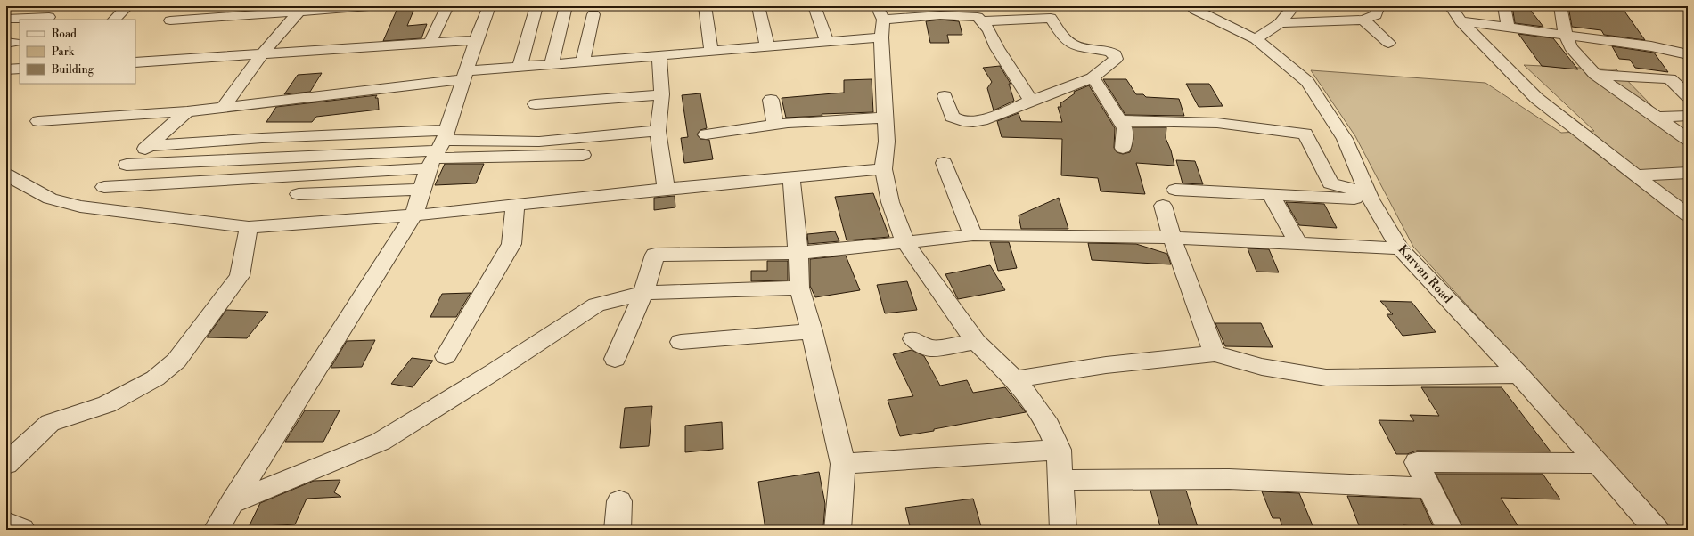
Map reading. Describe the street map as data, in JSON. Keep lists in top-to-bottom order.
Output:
{
  "streets": {
    "street": ["Karvan Road"]
  },
  "legend": ["Road", "Park", "Building"]
}
